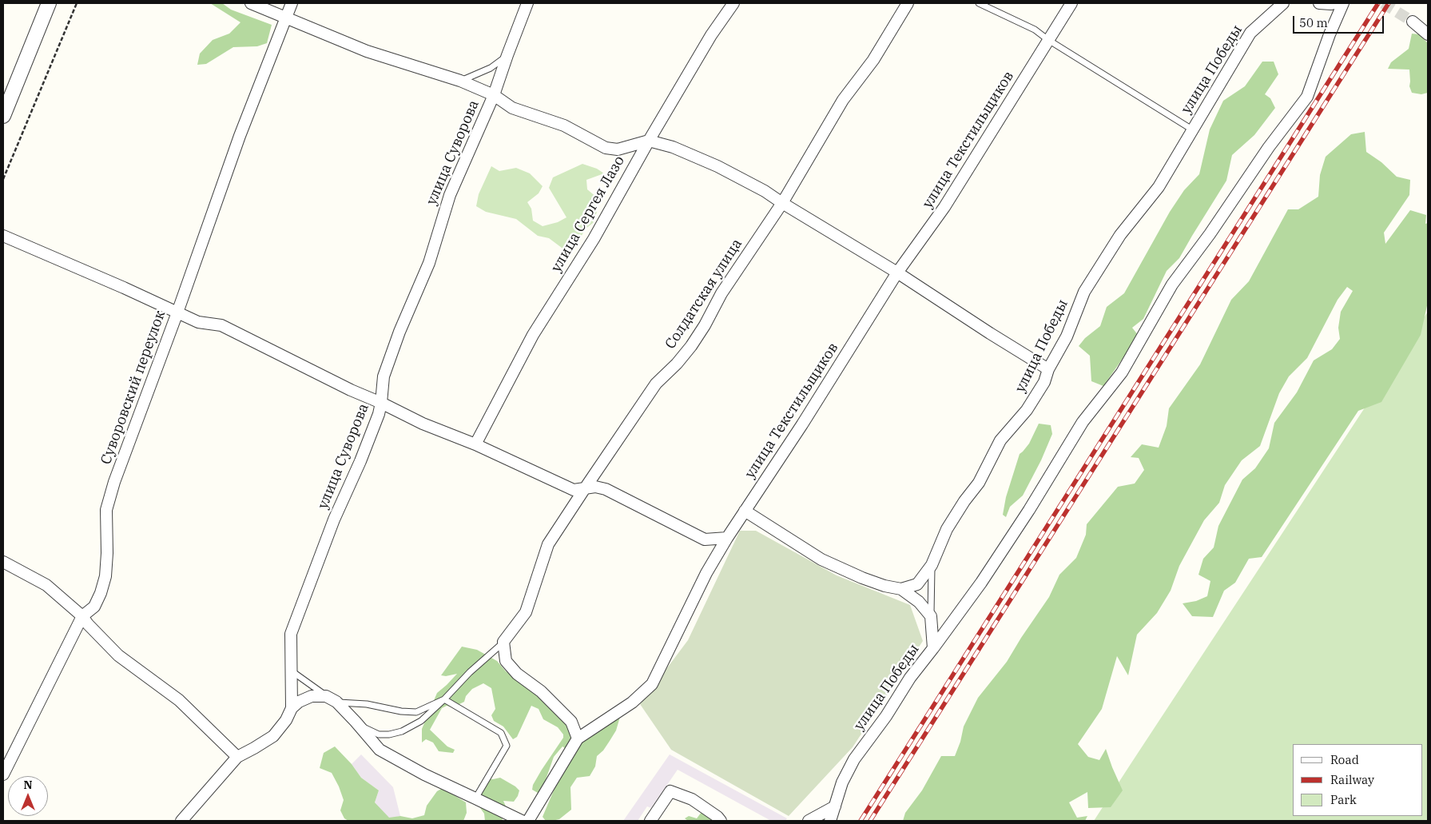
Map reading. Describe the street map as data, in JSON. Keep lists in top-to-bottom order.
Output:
{
  "streets": {
    "street": [
      "улица Победы",
      "улица Текстильщиков",
      "улица Суворова",
      "улица Сергея Лазо",
      "Солдатская улица",
      "Суворовский переулок"
    ]
  },
  "legend": ["Road", "Railway", "Park"],
  "scale_bar": "50 m",
  "north": "top"
}
